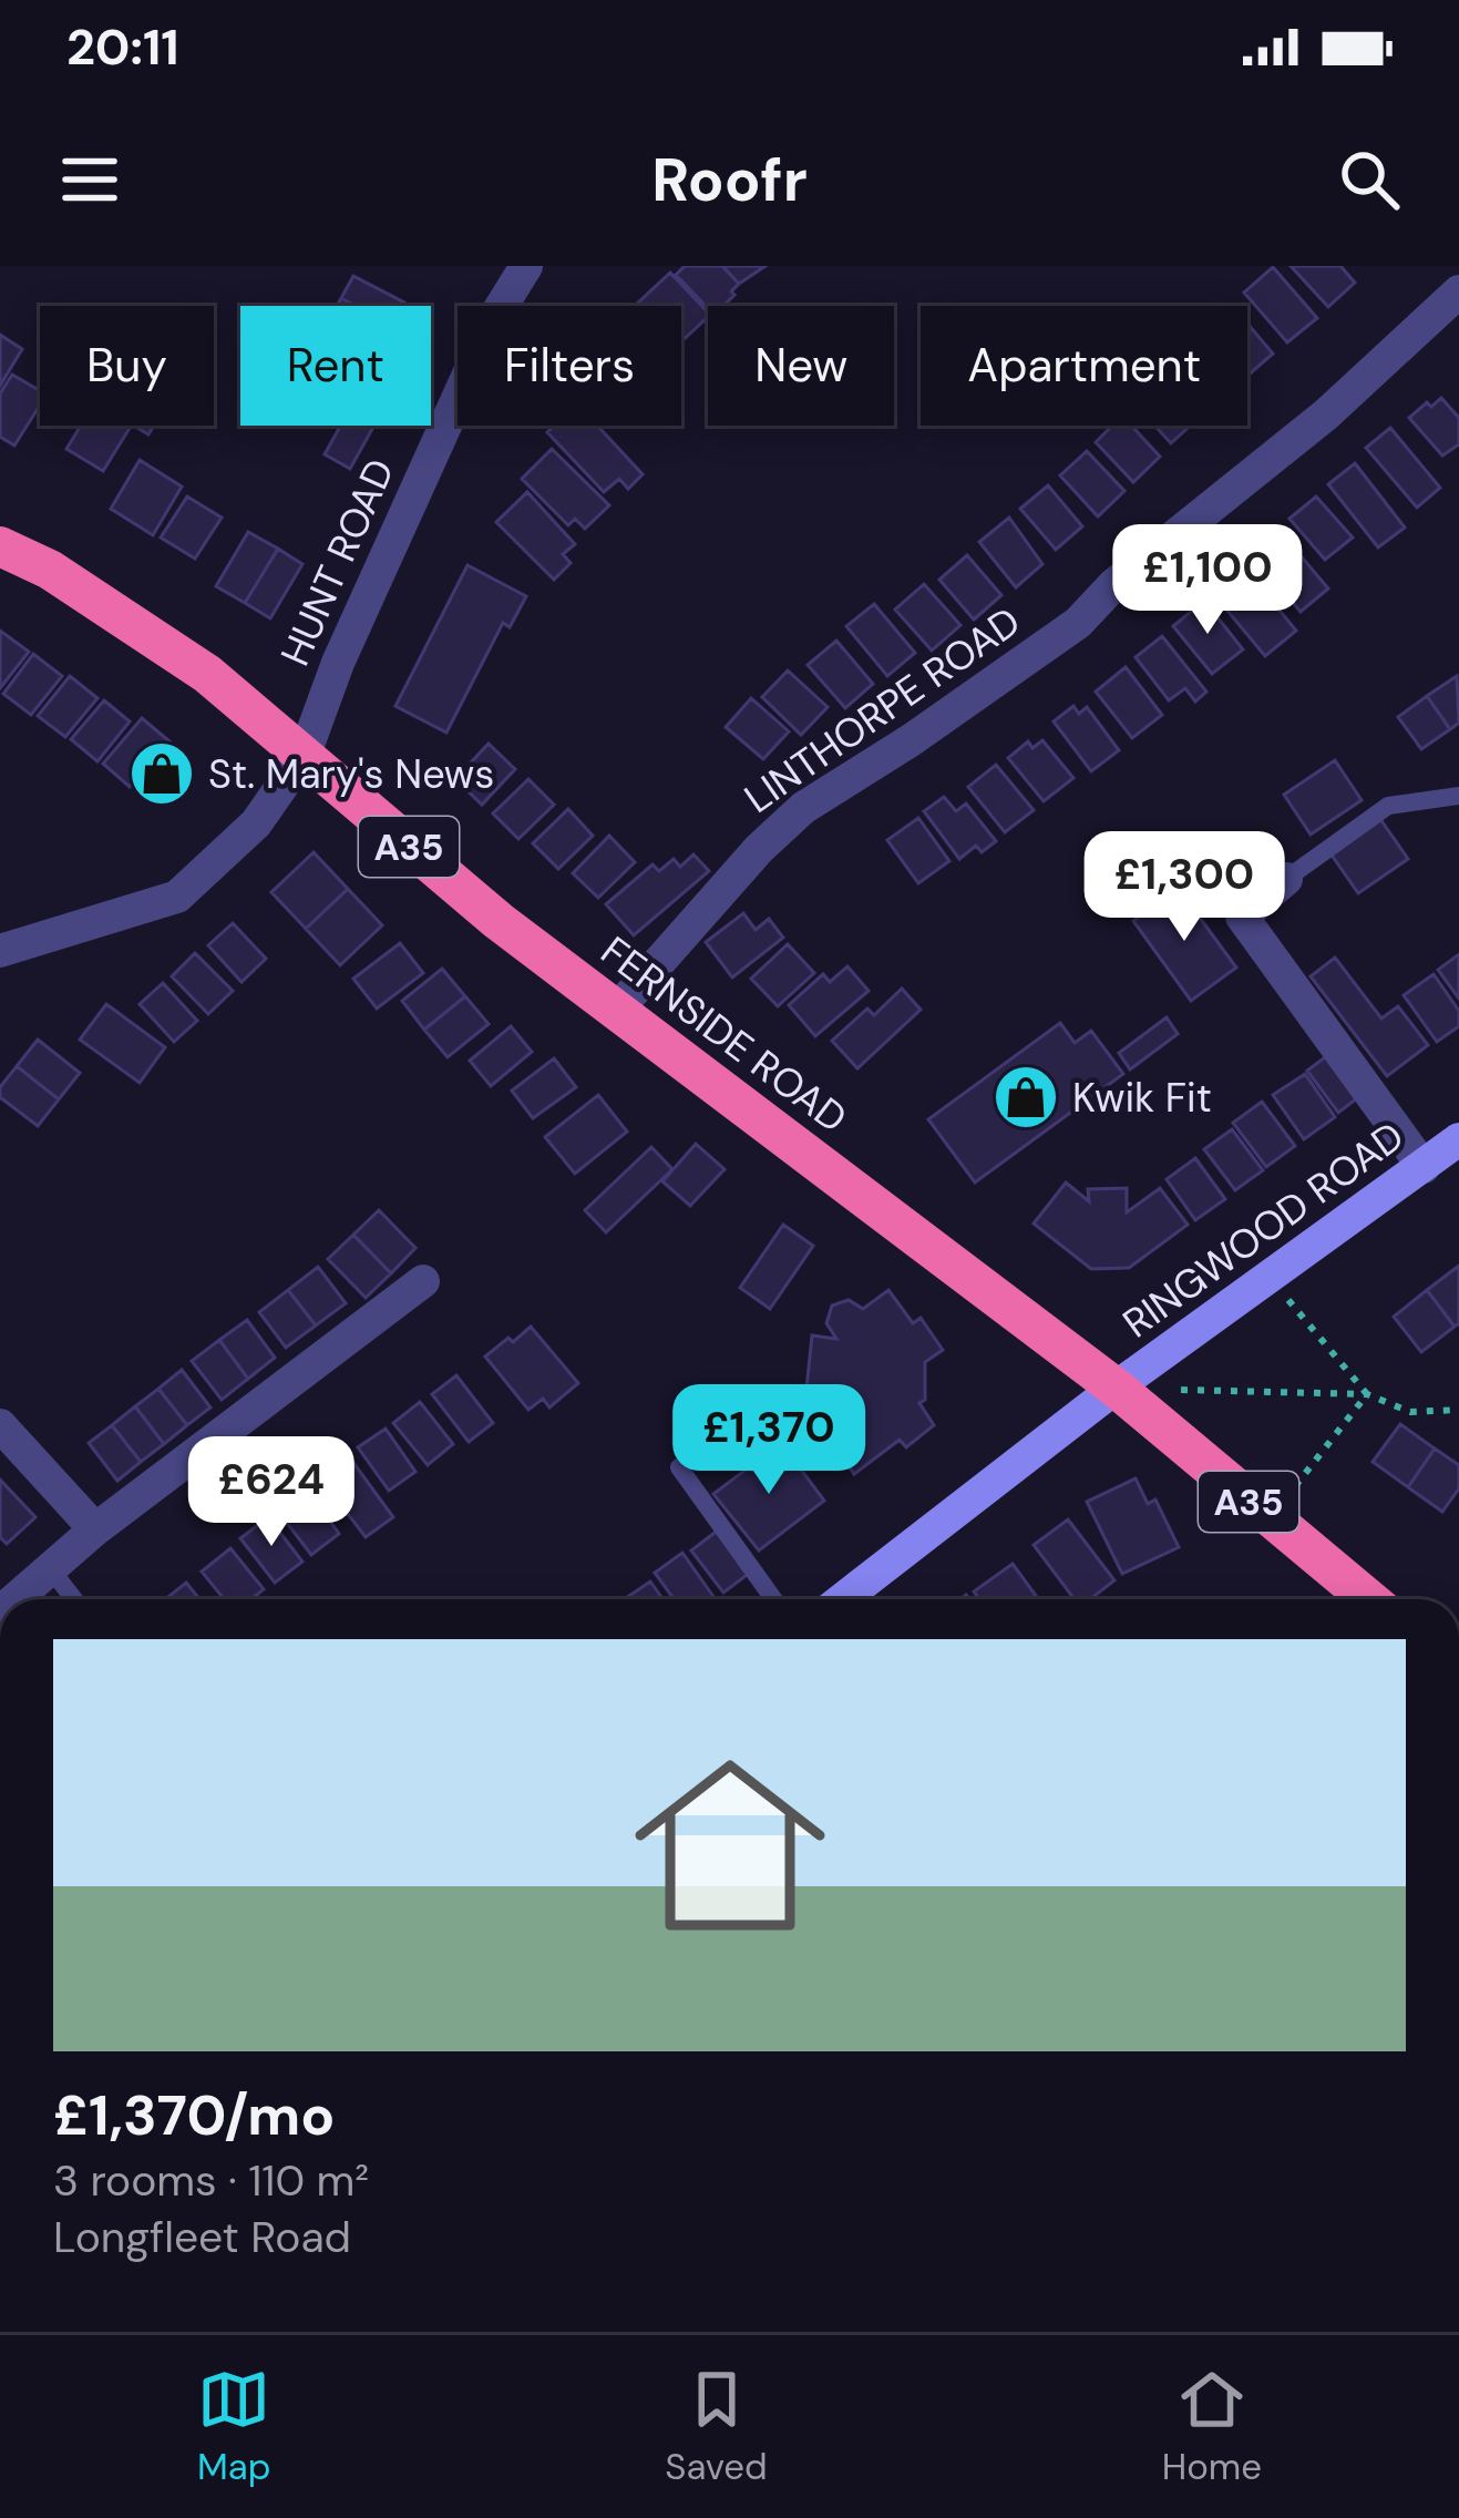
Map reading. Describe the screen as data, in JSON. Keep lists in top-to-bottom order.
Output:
{
  "streets": {
    "highway": ["A35", "FERNSIDE ROAD"],
    "main road": ["RINGWOOD ROAD"],
    "street": ["HUNT ROAD", "LINTHORPE ROAD"]
  },
  "crossings": [
    ["HUNT ROAD", "FERNSIDE ROAD"],
    ["LINTHORPE ROAD", "FERNSIDE ROAD"],
    ["FERNSIDE ROAD", "RINGWOOD ROAD"]
  ],
  "places": {
    "shop": ["St. Mary's News", "Kwik Fit"]
  },
  "page": {
    "status": "20:11",
    "header": "Roofr",
    "chip": [
      "Buy",
      "Rent",
      "Filters",
      "New",
      "Apartment"
    ],
    "price": [
      "£1,100",
      "£1,300",
      "£1,370",
      "£624"
    ],
    "list": [
      {
        "name": "£1,370/mo",
        "note": "3 rooms · 110 m² · Longfleet Road"
      }
    ],
    "tabs": ["Map", "Saved", "Home"]
  }
}
